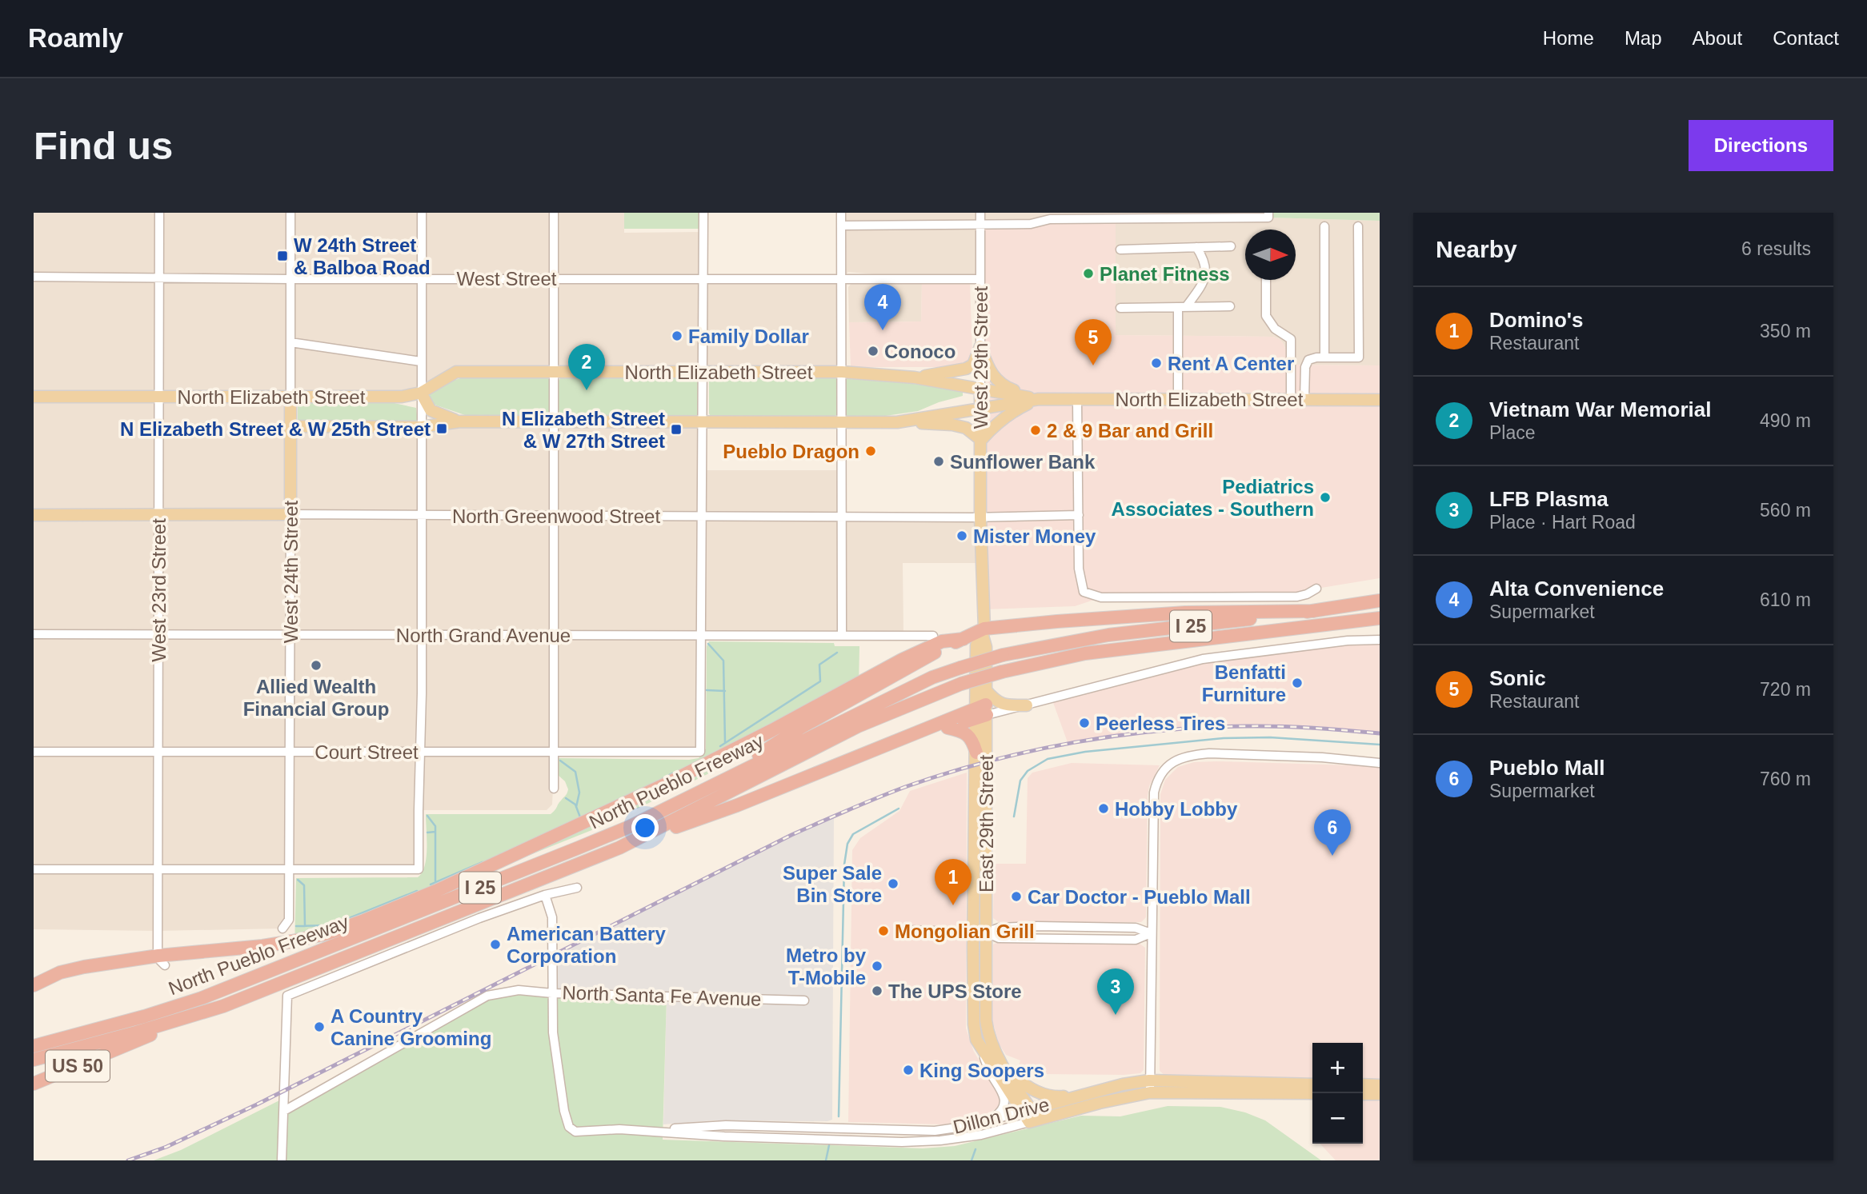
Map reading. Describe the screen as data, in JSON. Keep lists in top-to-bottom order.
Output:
{
  "streets": {
    "highway": ["I 25", "North Pueblo Freeway", "US 50"],
    "main road": [
      "West 29th Street",
      "North Elizabeth Street",
      "North Greenwood Street",
      "West 24th Street",
      "East 29th Street",
      "Dillon Drive"
    ],
    "street": [
      "West Street",
      "West 23rd Street",
      "North Grand Avenue",
      "Court Street",
      "North Santa Fe Avenue"
    ]
  },
  "crossings": [
    ["West Street", "West 29th Street"],
    ["West Street", "West 24th Street"],
    ["West Street", "West 23rd Street"],
    ["West 29th Street", "North Elizabeth Street"],
    ["West 29th Street", "North Greenwood Street"],
    ["West 29th Street", "East 29th Street"],
    ["North Elizabeth Street", "West 24th Street"],
    ["North Elizabeth Street", "West 23rd Street"],
    ["North Greenwood Street", "West 24th Street"],
    ["North Greenwood Street", "West 23rd Street"],
    ["West 24th Street", "North Grand Avenue"],
    ["West 24th Street", "Court Street"],
    ["West 23rd Street", "North Grand Avenue"],
    ["West 23rd Street", "Court Street"],
    ["North Grand Avenue", "Court Street"],
    ["North Pueblo Freeway", "US 50"],
    ["East 29th Street", "Dillon Drive"],
    ["North Santa Fe Avenue", "Dillon Drive"]
  ],
  "places": {
    "transit": ["W 24th Street & Balboa Road", "N Elizabeth Street & W 25th Street", "N Elizabeth Street & W 27th Street"],
    "other": [
      "Planet Fitness",
      "Family Dollar",
      "Conoco",
      "Rent A Center",
      "2 & 9 Bar and Grill",
      "Pueblo Dragon",
      "Sunflower Bank",
      "Pediatrics Associates - Southern",
      "Mister Money",
      "Allied Wealth Financial Group",
      "Benfatti Furniture",
      "Peerless Tires",
      "Hobby Lobby",
      "Super Sale Bin Store",
      "Car Doctor - Pueblo Mall",
      "Mongolian Grill",
      "American Battery Corporation",
      "Metro by T-Mobile",
      "The UPS Store",
      "A Country Canine Grooming",
      "King Soopers"
    ]
  },
  "north": "right",
  "page": {
    "header": "Roamly",
    "nav": [
      "Home",
      "Map",
      "About",
      "Contact"
    ],
    "buttons": "Directions",
    "title": "Find us",
    "heading": ["Nearby", "6 results"],
    "pins": [
      "4",
      "5",
      "2",
      "6",
      "1",
      "3"
    ],
    "list": [
      {
        "mark": "1",
        "name": "Domino's",
        "note": "Restaurant",
        "value": "350 m"
      },
      {
        "mark": "2",
        "name": "Vietnam War Memorial",
        "note": "Place",
        "value": "490 m"
      },
      {
        "mark": "3",
        "name": "LFB Plasma",
        "note": "Place · Hart Road",
        "value": "560 m"
      },
      {
        "mark": "4",
        "name": "Alta Convenience",
        "note": "Supermarket",
        "value": "610 m"
      },
      {
        "mark": "5",
        "name": "Sonic",
        "note": "Restaurant",
        "value": "720 m"
      },
      {
        "mark": "6",
        "name": "Pueblo Mall",
        "note": "Supermarket",
        "value": "760 m"
      }
    ],
    "map_buttons": ["+", "−"]
  }
}
